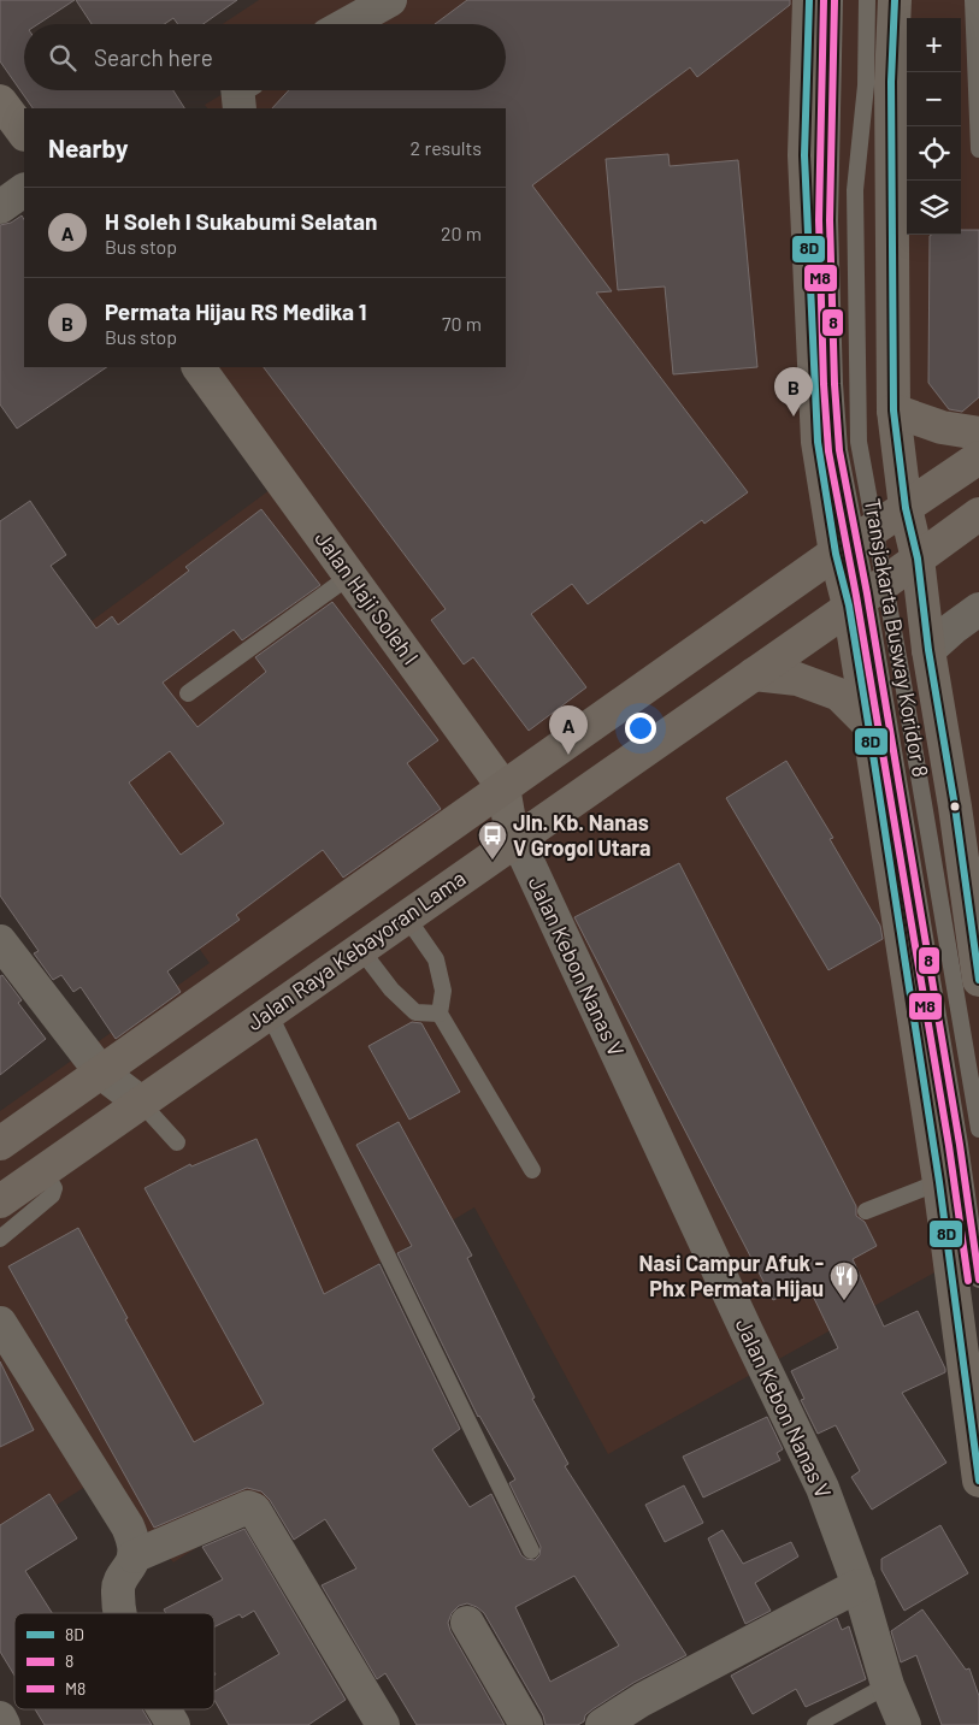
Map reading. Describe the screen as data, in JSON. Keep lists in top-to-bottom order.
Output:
{
  "streets": {
    "main road": ["Jalan Raya Kebayoran Lama"],
    "street": ["Jalan Haji Soleh I", "Jalan Kebon Nanas V"],
    "lane": ["Transjakarta Busway Koridor 8"]
  },
  "crossings": [
    ["Jalan Haji Soleh I", "Jalan Raya Kebayoran Lama"],
    ["Jalan Haji Soleh I", "Jalan Kebon Nanas V"],
    ["Transjakarta Busway Koridor 8", "Jalan Raya Kebayoran Lama"],
    ["Jalan Raya Kebayoran Lama", "Jalan Kebon Nanas V"]
  ],
  "places": {
    "bus stop": ["Jln. Kb. Nanas V Grogol Utara"],
    "restaurant": ["Nasi Campur Afuk - Phx Permata Hijau"]
  },
  "lines": ["transit line 8D", "transit line 8", "transit line M8"],
  "legend": ["8D", "8", "M8"],
  "page": {
    "map_buttons": ["+", "−"],
    "search": "Search here",
    "heading": ["Nearby", "2 results"],
    "list": [
      {
        "mark": "A",
        "name": "H Soleh I Sukabumi Selatan",
        "note": "Bus stop",
        "value": "20 m"
      },
      {
        "mark": "B",
        "name": "Permata Hijau RS Medika 1",
        "note": "Bus stop",
        "value": "70 m"
      }
    ],
    "pins": ["B", "A"]
  }
}
